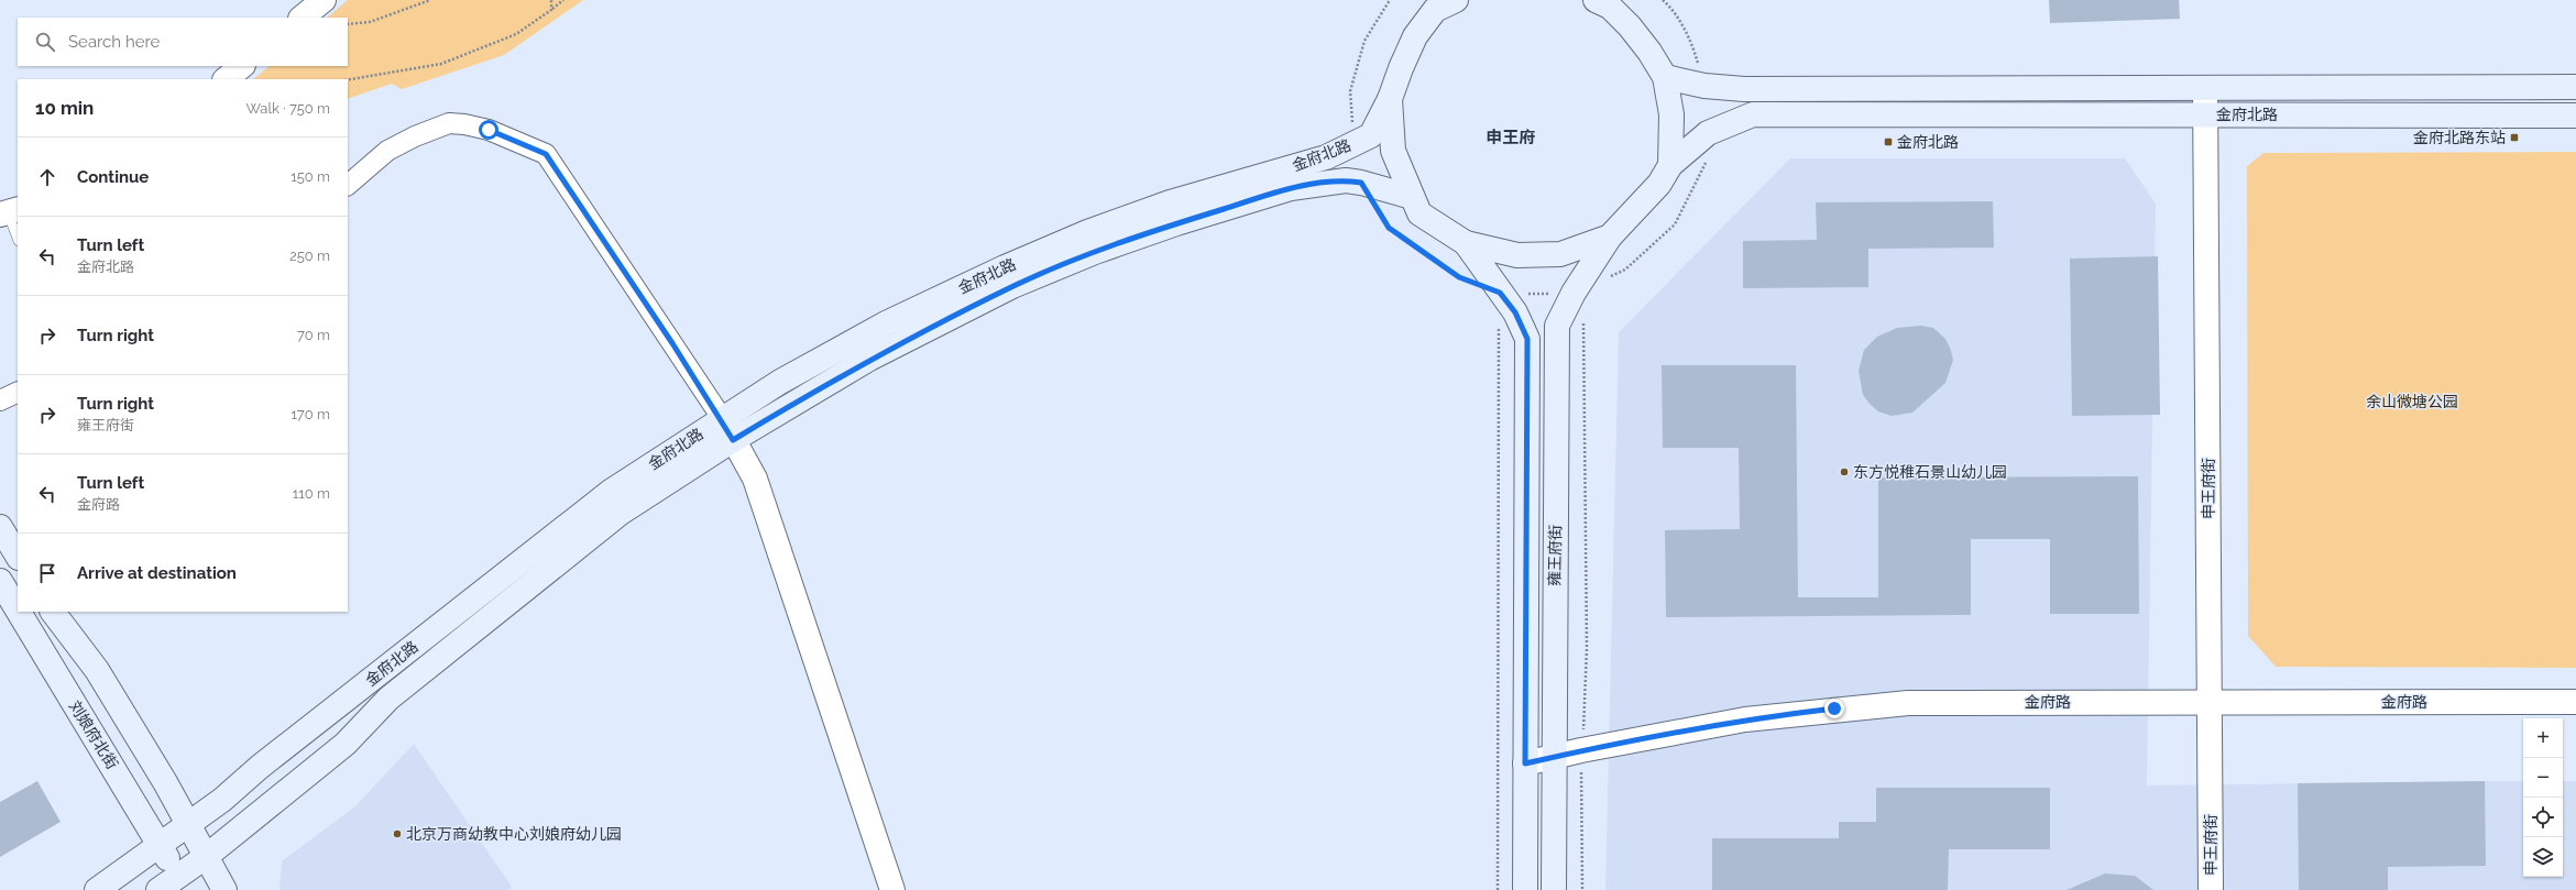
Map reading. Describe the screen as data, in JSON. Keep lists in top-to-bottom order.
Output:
{
  "streets": {
    "main road": ["金府北路", "雍王府街", "刘娘府北街"],
    "street": ["申王府街", "金府路"]
  },
  "crossings": [
    ["金府北路", "申王府街"],
    ["金府北路", "雍王府街"],
    ["金府北路", "刘娘府北街"],
    ["申王府街", "金府路"],
    ["雍王府街", "金府路"]
  ],
  "districts": ["申王府"],
  "parks": ["余山微塘公园"],
  "places": {
    "transit": ["金府北路东站", "金府北路"],
    "other": ["东方悦稚石景山幼儿园", "北京万商幼教中心刘娘府幼儿园"]
  },
  "page": {
    "search": "Search here",
    "heading": ["10 min", "Walk · 750 m"],
    "list": [
      ["Continue", "150 m"],
      ["Turn left", "金府北路", "250 m"],
      ["Turn right", "70 m"],
      ["Turn right", "雍王府街", "170 m"],
      ["Turn left", "金府路", "110 m"],
      "Arrive at destination"
    ],
    "map_buttons": ["+", "−"]
  }
}
